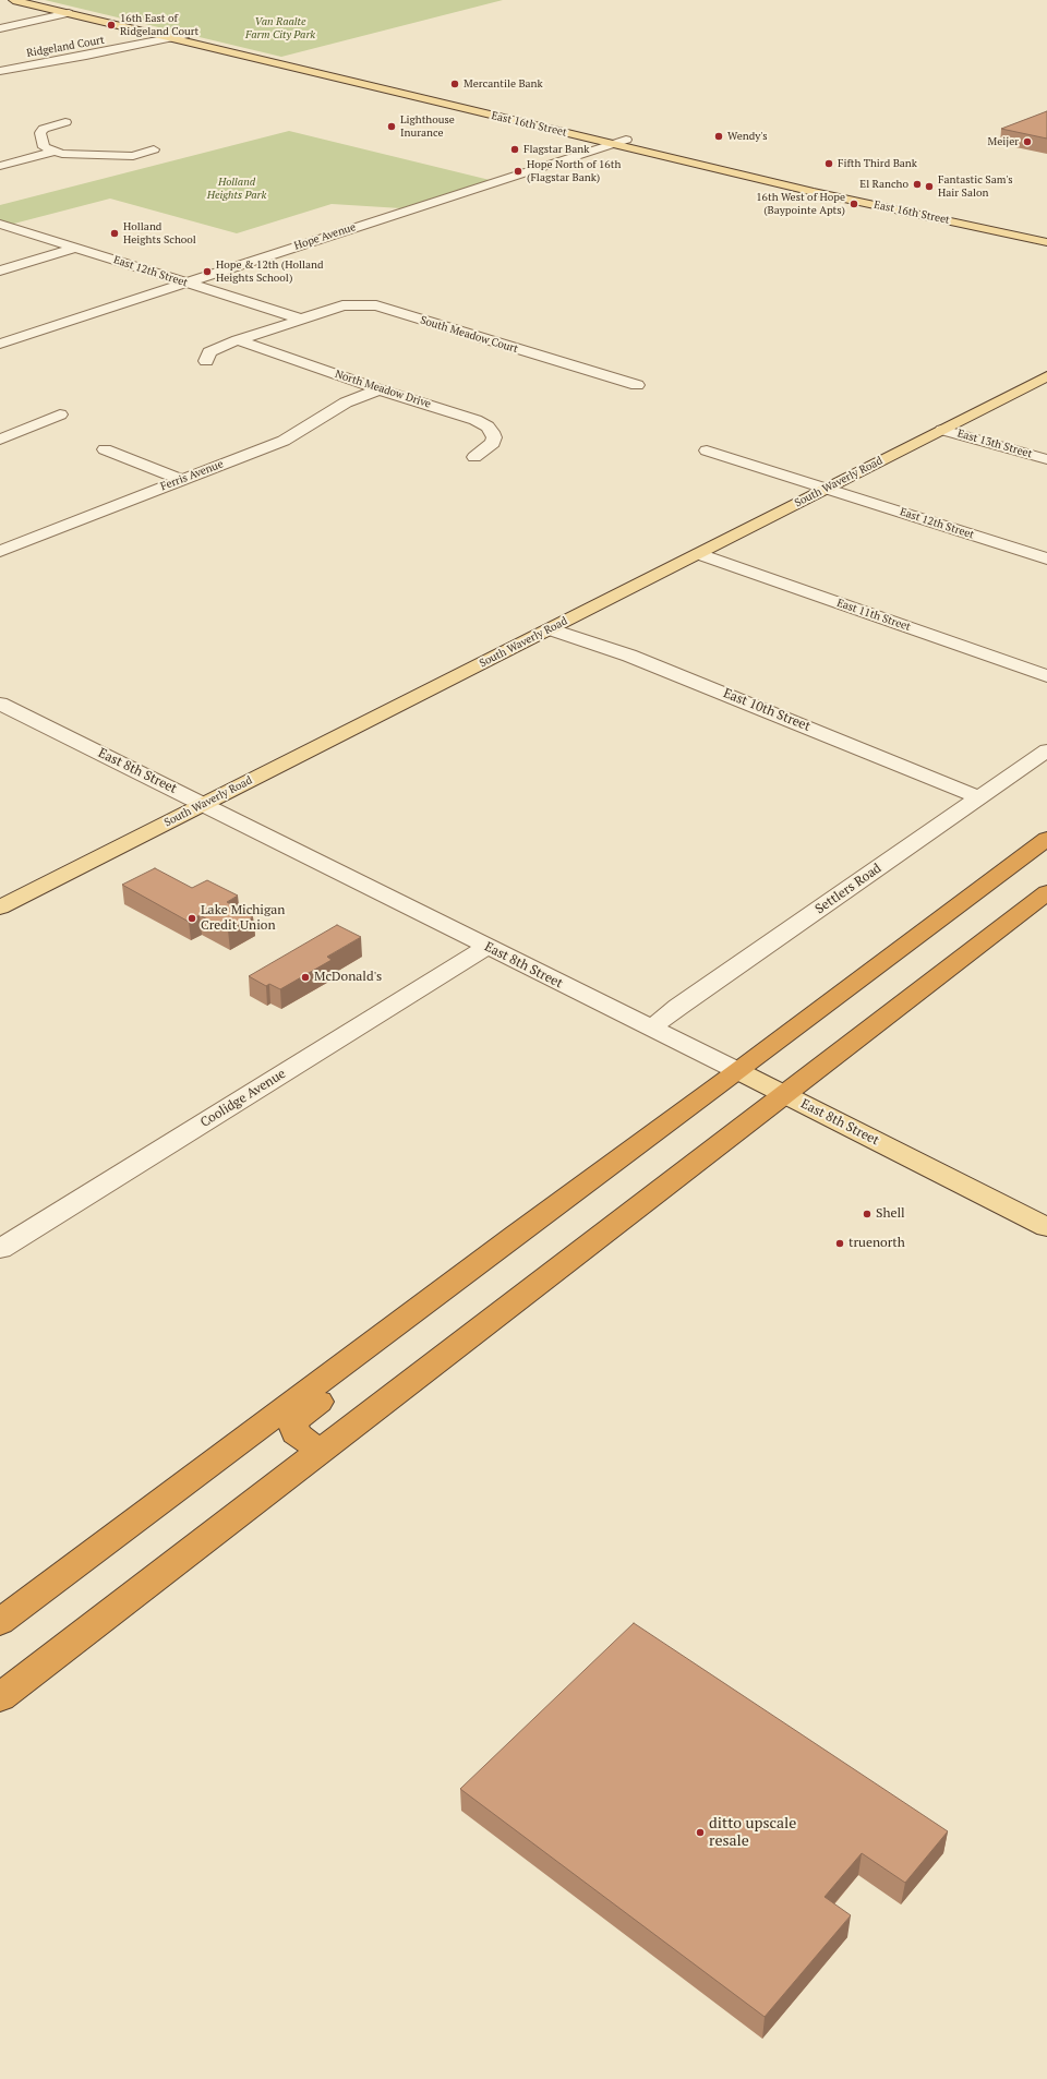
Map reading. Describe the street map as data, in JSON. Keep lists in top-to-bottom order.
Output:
{
  "streets": {
    "main road": ["East 16th Street", "South Waverly Road", "East 8th Street"],
    "street": [
      "Ridgeland Court",
      "Hope Avenue",
      "East 12th Street",
      "South Meadow Court",
      "North Meadow Drive",
      "East 13th Street",
      "Ferris Avenue",
      "East 11th Street",
      "East 10th Street",
      "Settlers Road",
      "Coolidge Avenue"
    ]
  },
  "crossings": [
    ["Ridgeland Court", "East 16th Street"],
    ["East 16th Street", "Hope Avenue"],
    ["Hope Avenue", "East 12th Street"],
    ["East 12th Street", "South Meadow Court"],
    ["East 12th Street", "South Waverly Road"],
    ["South Meadow Court", "North Meadow Drive"],
    ["North Meadow Drive", "Ferris Avenue"],
    ["East 13th Street", "South Waverly Road"],
    ["South Waverly Road", "East 11th Street"],
    ["South Waverly Road", "East 10th Street"],
    ["South Waverly Road", "East 8th Street"],
    ["East 10th Street", "Settlers Road"],
    ["East 8th Street", "Settlers Road"],
    ["East 8th Street", "Coolidge Avenue"]
  ],
  "parks": ["Van Raalte Farm City Park", "Holland Heights Park"],
  "places": [
    "16th East of Ridgeland Court",
    "Mercantile Bank",
    "Lighthouse Inurance",
    "Wendy's",
    "Meijer",
    "Flagstar Bank",
    "Fifth Third Bank",
    "Hope North of 16th (Flagstar Bank)",
    "El Rancho",
    "Fantastic Sam's Hair Salon",
    "16th West of Hope (Baypointe Apts)",
    "Holland Heights School",
    "Hope & 12th (Holland Heights School)",
    "Lake Michigan Credit Union",
    "McDonald's",
    "Shell",
    "truenorth",
    "ditto upscale resale"
  ]
}
